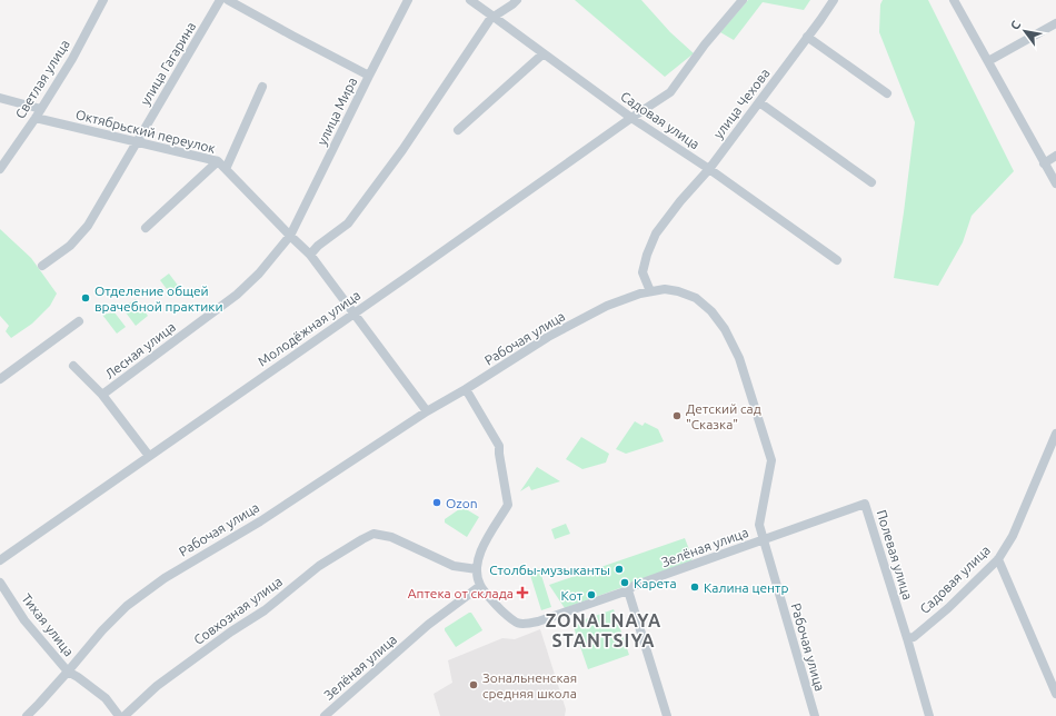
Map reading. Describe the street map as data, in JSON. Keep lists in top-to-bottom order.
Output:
{
  "streets": {
    "street": [
      "улица Гагарина",
      "Светлая улица",
      "улица Чехова",
      "улица Мира",
      "Садовая улица",
      "Октябрьский переулок",
      "Молодёжная улица",
      "Рабочая улица",
      "Лесная улица",
      "Зелёная улица",
      "Полевая улица",
      "Совхозная улица",
      "Тихая улица"
    ]
  },
  "crossings": [
    ["улица Гагарина", "Октябрьский переулок"],
    ["Светлая улица", "Октябрьский переулок"],
    ["улица Чехова", "Садовая улица"],
    ["улица Чехова", "Рабочая улица"],
    ["улица Мира", "Октябрьский переулок"],
    ["улица Мира", "Лесная улица"],
    ["Садовая улица", "Молодёжная улица"],
    ["Садовая улица", "Полевая улица"],
    ["Октябрьский переулок", "Молодёжная улица"],
    ["Октябрьский переулок", "Рабочая улица"],
    ["Октябрьский переулок", "Лесная улица"],
    ["Рабочая улица", "Зелёная улица"],
    ["Рабочая улица", "Тихая улица"],
    ["Зелёная улица", "Полевая улица"]
  ],
  "districts": ["ZONALNAYA STANTSIYA"],
  "places": {
    "other": [
      "Отделение общей врачебной практики",
      "Детский сад \"Сказка\"",
      "Ozon",
      "Столбы-музыканты",
      "Карета",
      "Калина центр",
      "Кот",
      "Зональненская средняя школа"
    ],
    "health": ["Аптека от склада"]
  },
  "north": "top left"
}
